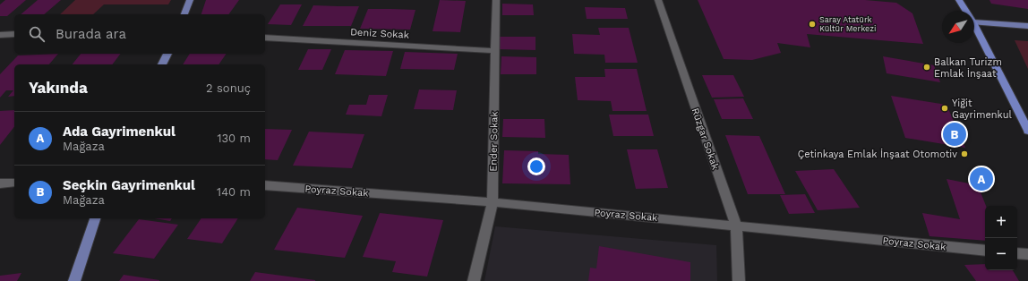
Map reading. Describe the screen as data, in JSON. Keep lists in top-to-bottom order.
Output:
{
  "streets": {
    "street": [
      "Deniz Sokak",
      "Rüzgar Sokak",
      "Ender Sokak",
      "Poyraz Sokak"
    ]
  },
  "crossings": [
    ["Deniz Sokak", "Ender Sokak"],
    ["Rüzgar Sokak", "Poyraz Sokak"],
    ["Ender Sokak", "Poyraz Sokak"]
  ],
  "places": [
    "Saray Atatürk Kültür Merkezi",
    "Balkan Turizm Emlak İnşaat",
    "Yiğit Gayrimenkul",
    "Çetinkaya Emlak İnşaat Otomotiv"
  ],
  "north": "bottom left",
  "page": {
    "search": "Burada ara",
    "heading": ["Yakında", "2 sonuç"],
    "list": [
      {
        "mark": "A",
        "name": "Ada Gayrimenkul",
        "note": "Mağaza",
        "value": "130 m"
      },
      {
        "mark": "B",
        "name": "Seçkin Gayrimenkul",
        "note": "Mağaza",
        "value": "140 m"
      }
    ],
    "pins": ["B", "A"],
    "map_buttons": ["+", "−"]
  }
}
